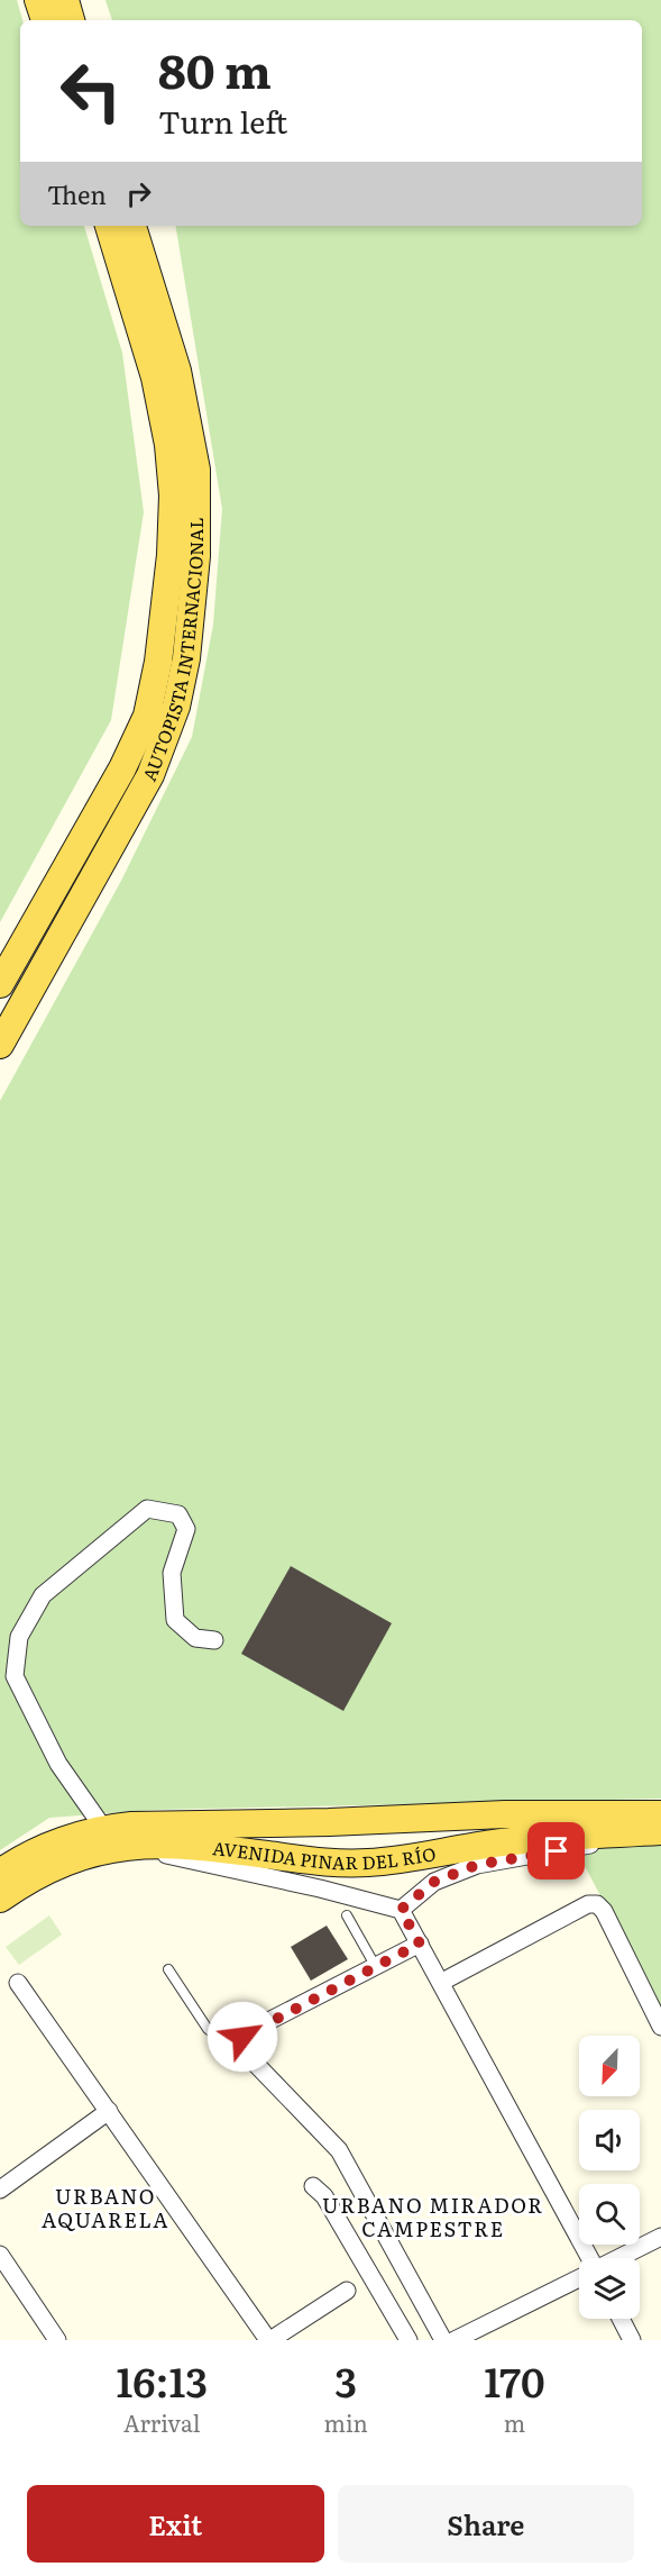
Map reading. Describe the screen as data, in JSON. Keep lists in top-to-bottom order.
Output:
{
  "streets": {
    "main road": ["AUTOPISTA INTERNACIONAL", "AVENIDA PINAR DEL RÍO"]
  },
  "districts": ["URBANO AQUARELA", "URBANO MIRADOR CAMPESTRE"],
  "north": "bottom left",
  "page": {
    "turn": ["80 m", "Turn left"],
    "then": "Then",
    "eta": [
      "16:13",
      "Arrival",
      "3",
      "min",
      "170",
      "m"
    ],
    "buttons": ["Exit", "Share"]
  }
}
